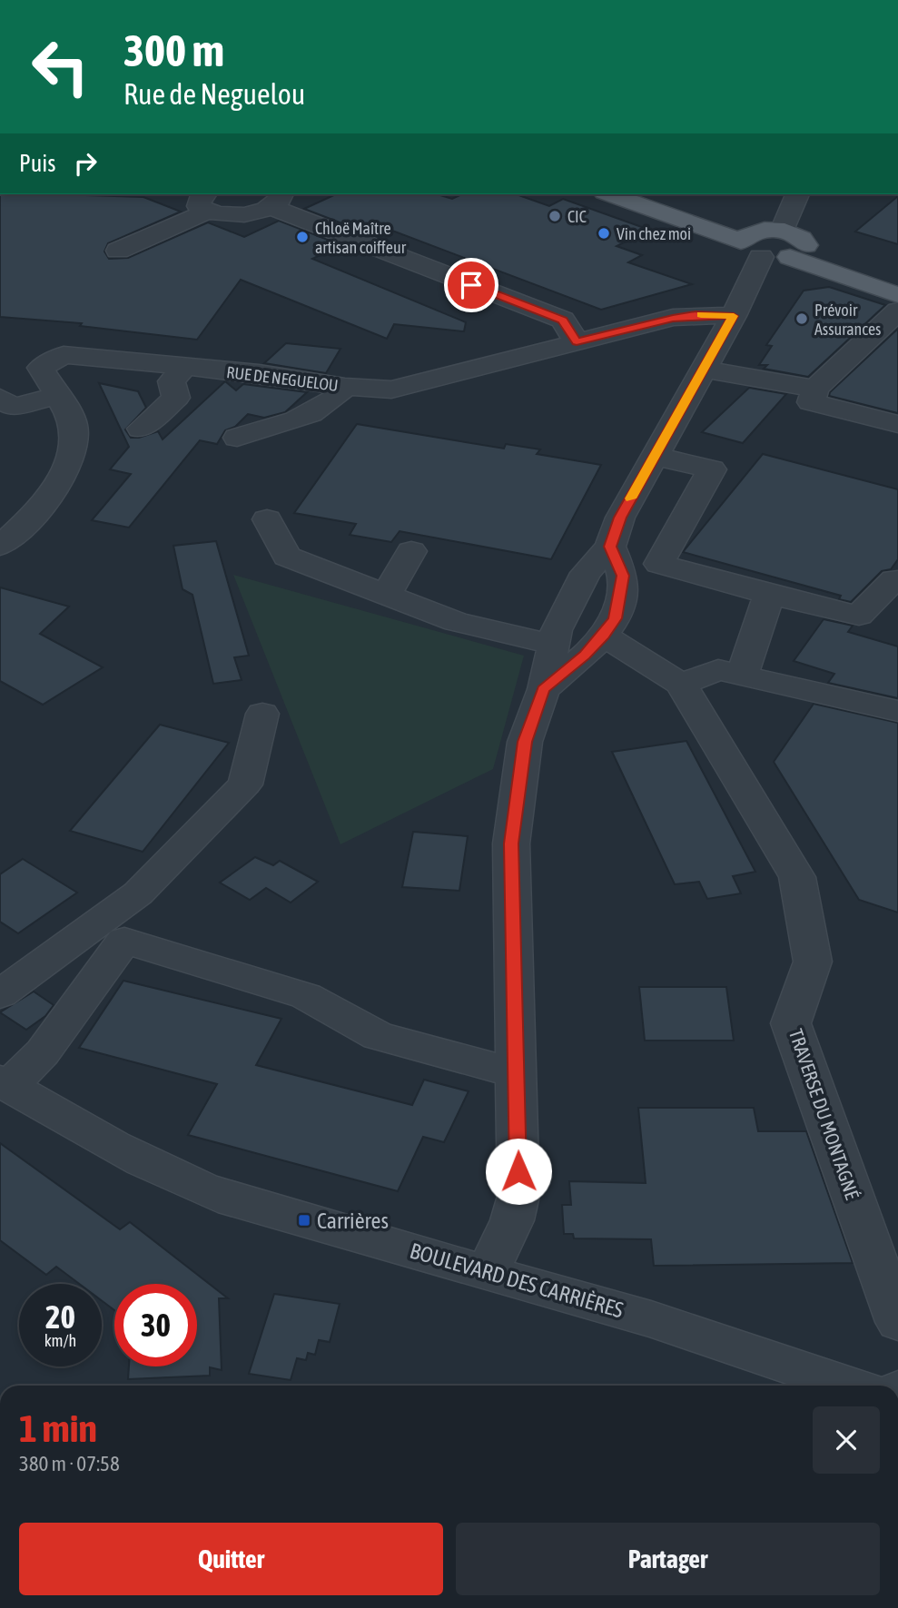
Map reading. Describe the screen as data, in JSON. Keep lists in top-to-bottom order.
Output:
{
  "streets": {
    "street": ["RUE DE NEGUELOU", "TRAVERSE DU MONTAGNÉ", "BOULEVARD DES CARRIÈRES"]
  },
  "places": {
    "other": [
      "CIC",
      "Vin chez moi",
      "Chloë Maître artisan coiffeur",
      "Prévoir Assurances"
    ],
    "transit": ["Carrières"]
  },
  "page": {
    "turn": ["300 m", "Rue de Neguelou"],
    "then": "Puis",
    "speed": "20 km/h",
    "limit": "30",
    "heading": ["1 min", "380 m · 07:58"],
    "buttons": ["Quitter", "Partager"]
  }
}
